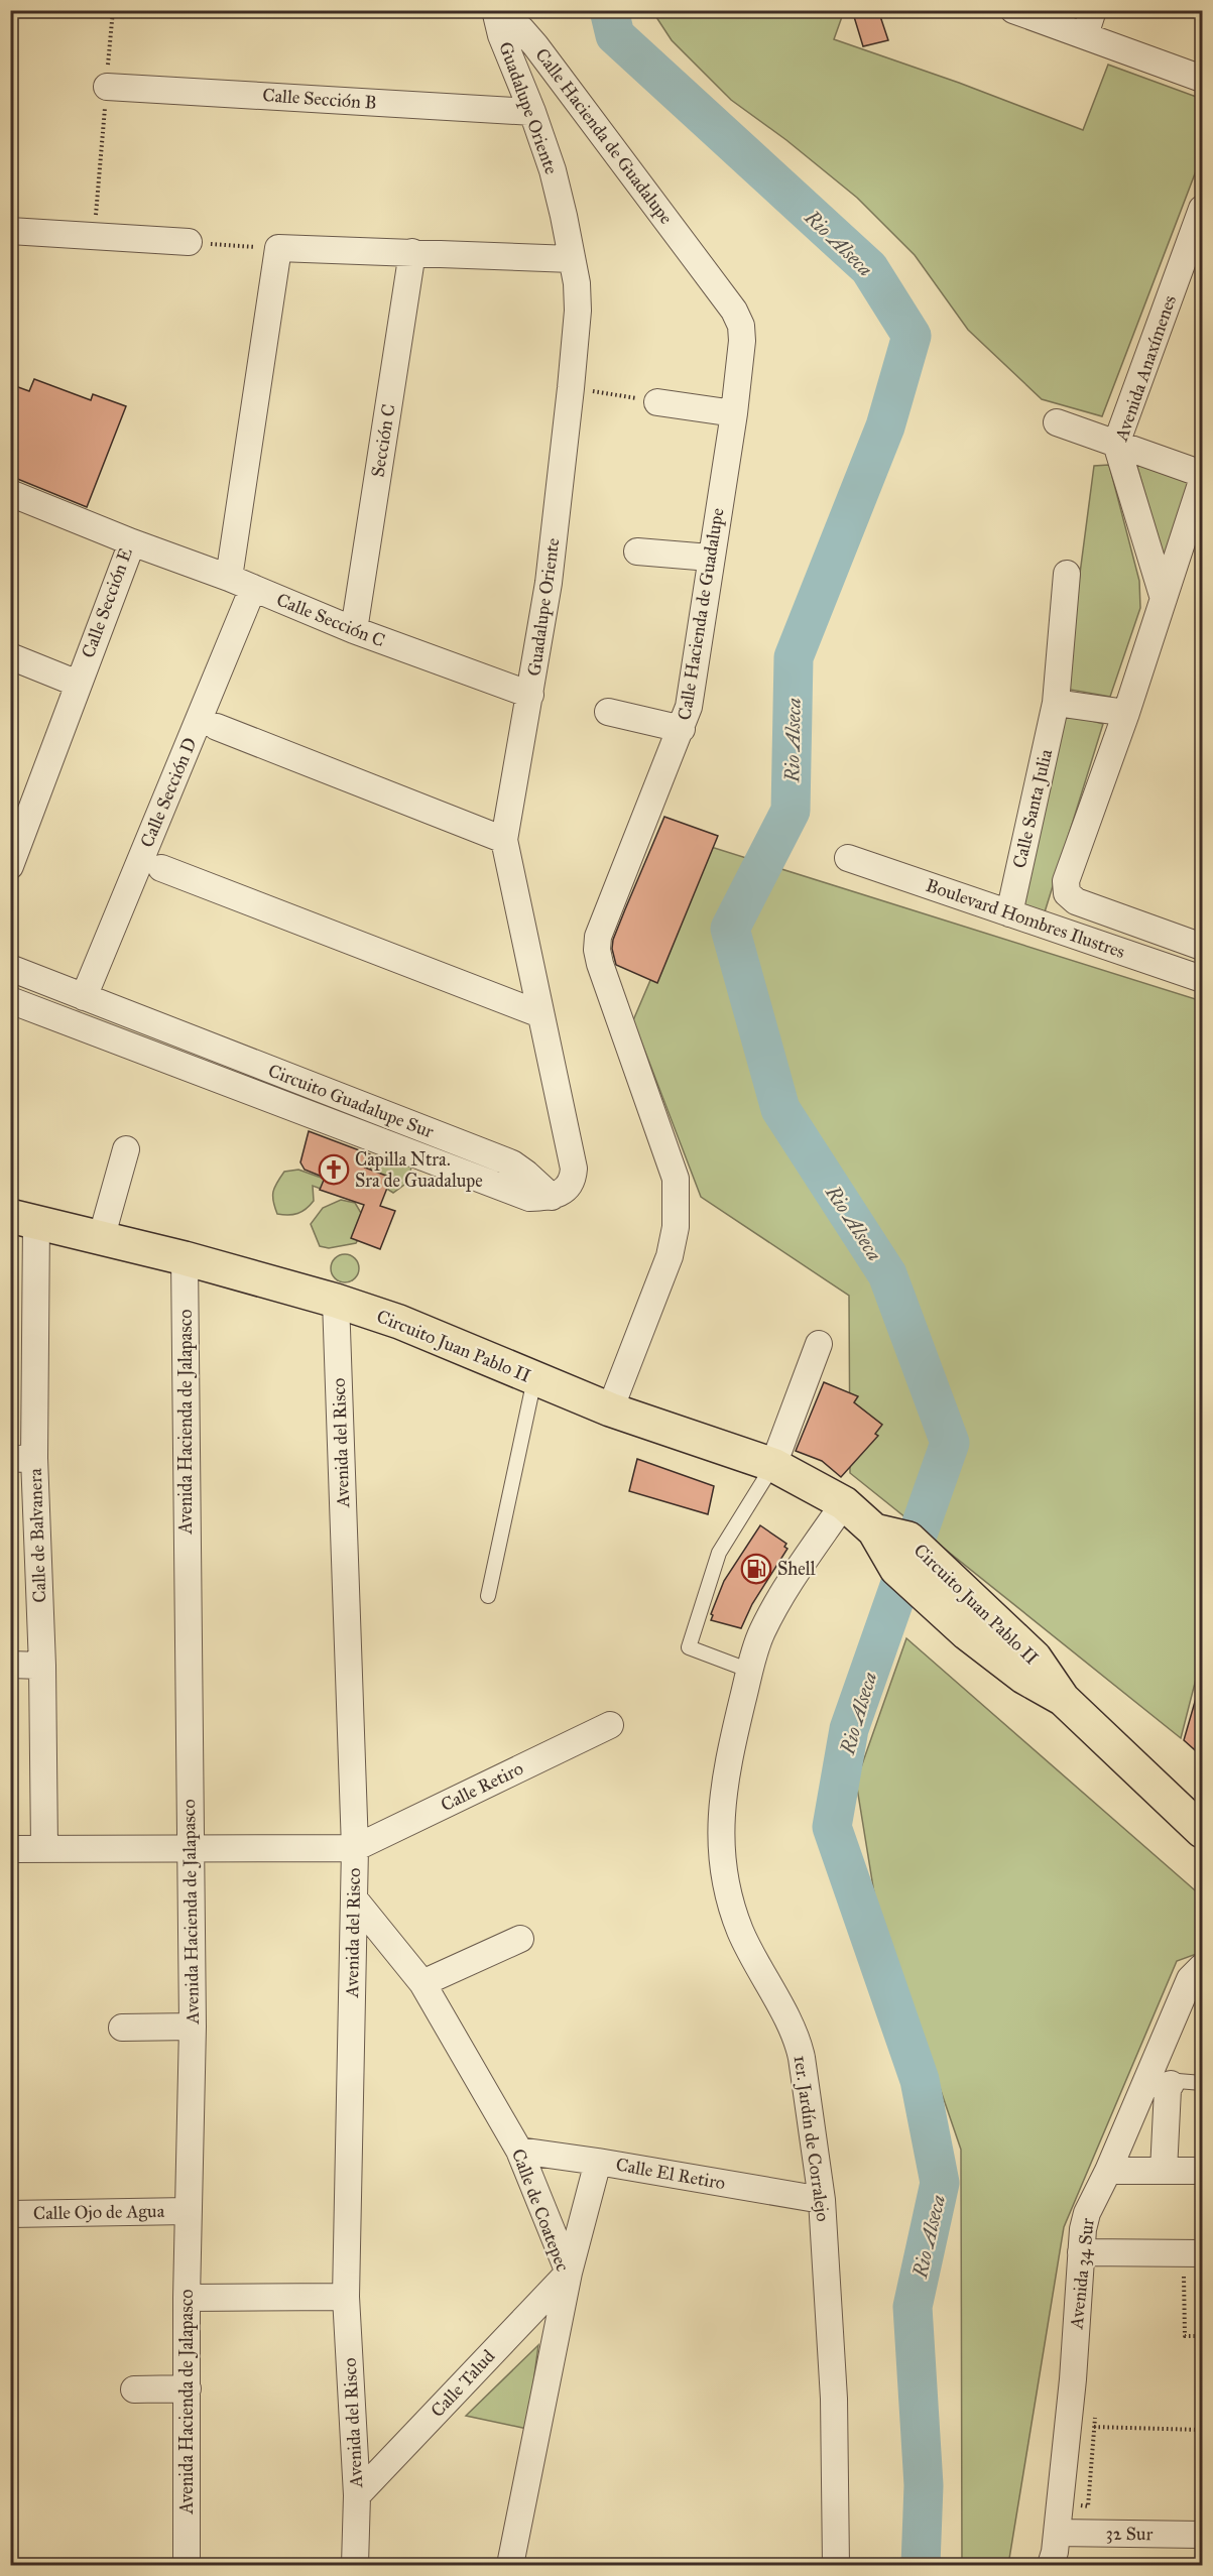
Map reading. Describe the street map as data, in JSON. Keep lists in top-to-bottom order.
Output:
{
  "streets": {
    "main road": ["Circuito Juan Pablo II"],
    "street": [
      "Calle Sección B",
      "Guadalupe Oriente",
      "Calle Hacienda de Guadalupe",
      "Avenida Anaxímenes",
      "Sección C",
      "Calle Sección E",
      "Calle Sección C",
      "Calle Sección D",
      "Calle Santa Julia",
      "Boulevard Hombres Ilustres",
      "Circuito Guadalupe Sur",
      "Avenida Hacienda de Jalapasco",
      "Avenida del Risco",
      "Calle de Balvanera",
      "Calle Retiro",
      "1er. Jardín de Corralejo",
      "Calle El Retiro",
      "Calle de Coatepec",
      "Calle Ojo de Agua",
      "Avenida 34 Sur",
      "Calle Talud",
      "32 Sur"
    ]
  },
  "crossings": [
    ["Calle Sección B", "Guadalupe Oriente"],
    ["Guadalupe Oriente", "Calle Hacienda de Guadalupe"],
    ["Guadalupe Oriente", "Calle Sección C"],
    ["Guadalupe Oriente", "Calle Sección D"],
    ["Guadalupe Oriente", "Circuito Guadalupe Sur"],
    ["Calle Hacienda de Guadalupe", "Circuito Juan Pablo II"],
    ["Sección C", "Calle Sección C"],
    ["Calle Sección E", "Calle Sección C"],
    ["Calle Sección C", "Calle Sección D"],
    ["Calle Sección D", "Circuito Guadalupe Sur"],
    ["Calle Santa Julia", "Boulevard Hombres Ilustres"],
    ["Circuito Juan Pablo II", "Avenida Hacienda de Jalapasco"],
    ["Circuito Juan Pablo II", "Avenida del Risco"],
    ["Circuito Juan Pablo II", "Calle de Balvanera"],
    ["Circuito Juan Pablo II", "1er. Jardín de Corralejo"],
    ["Avenida Hacienda de Jalapasco", "Calle Ojo de Agua"],
    ["Avenida del Risco", "Calle Retiro"],
    ["Avenida del Risco", "Calle de Coatepec"],
    ["Avenida del Risco", "Calle Talud"],
    ["1er. Jardín de Corralejo", "Calle El Retiro"],
    ["Calle El Retiro", "Calle de Coatepec"],
    ["Calle de Coatepec", "Calle Talud"],
    ["Avenida 34 Sur", "32 Sur"]
  ],
  "water": ["Rio Alseca"],
  "places": {
    "church": ["Capilla Ntra. Sra de Guadalupe"],
    "fuel station": ["Shell"]
  }
}
